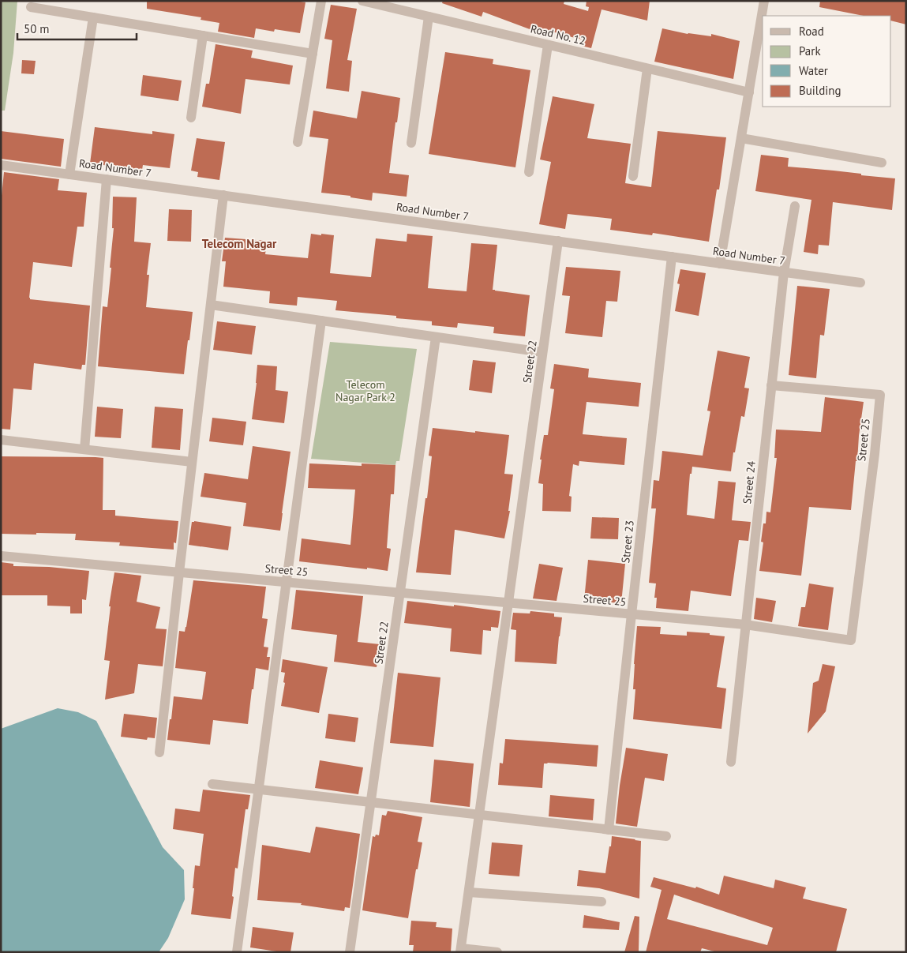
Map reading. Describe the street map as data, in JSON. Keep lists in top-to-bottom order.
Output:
{
  "streets": {
    "street": [
      "Road No. 12",
      "Road Number 7",
      "Street 22",
      "Street 25",
      "Street 24",
      "Street 23"
    ]
  },
  "crossings": [
    ["Road Number 7", "Street 22"],
    ["Road Number 7", "Street 24"],
    ["Road Number 7", "Street 23"],
    ["Street 22", "Street 25"],
    ["Street 25", "Street 24"],
    ["Street 25", "Street 23"]
  ],
  "districts": ["Telecom Nagar"],
  "parks": ["Telecom Nagar Park 2"],
  "legend": [
    "Road",
    "Park",
    "Water",
    "Building"
  ],
  "scale_bar": "50 m"
}
